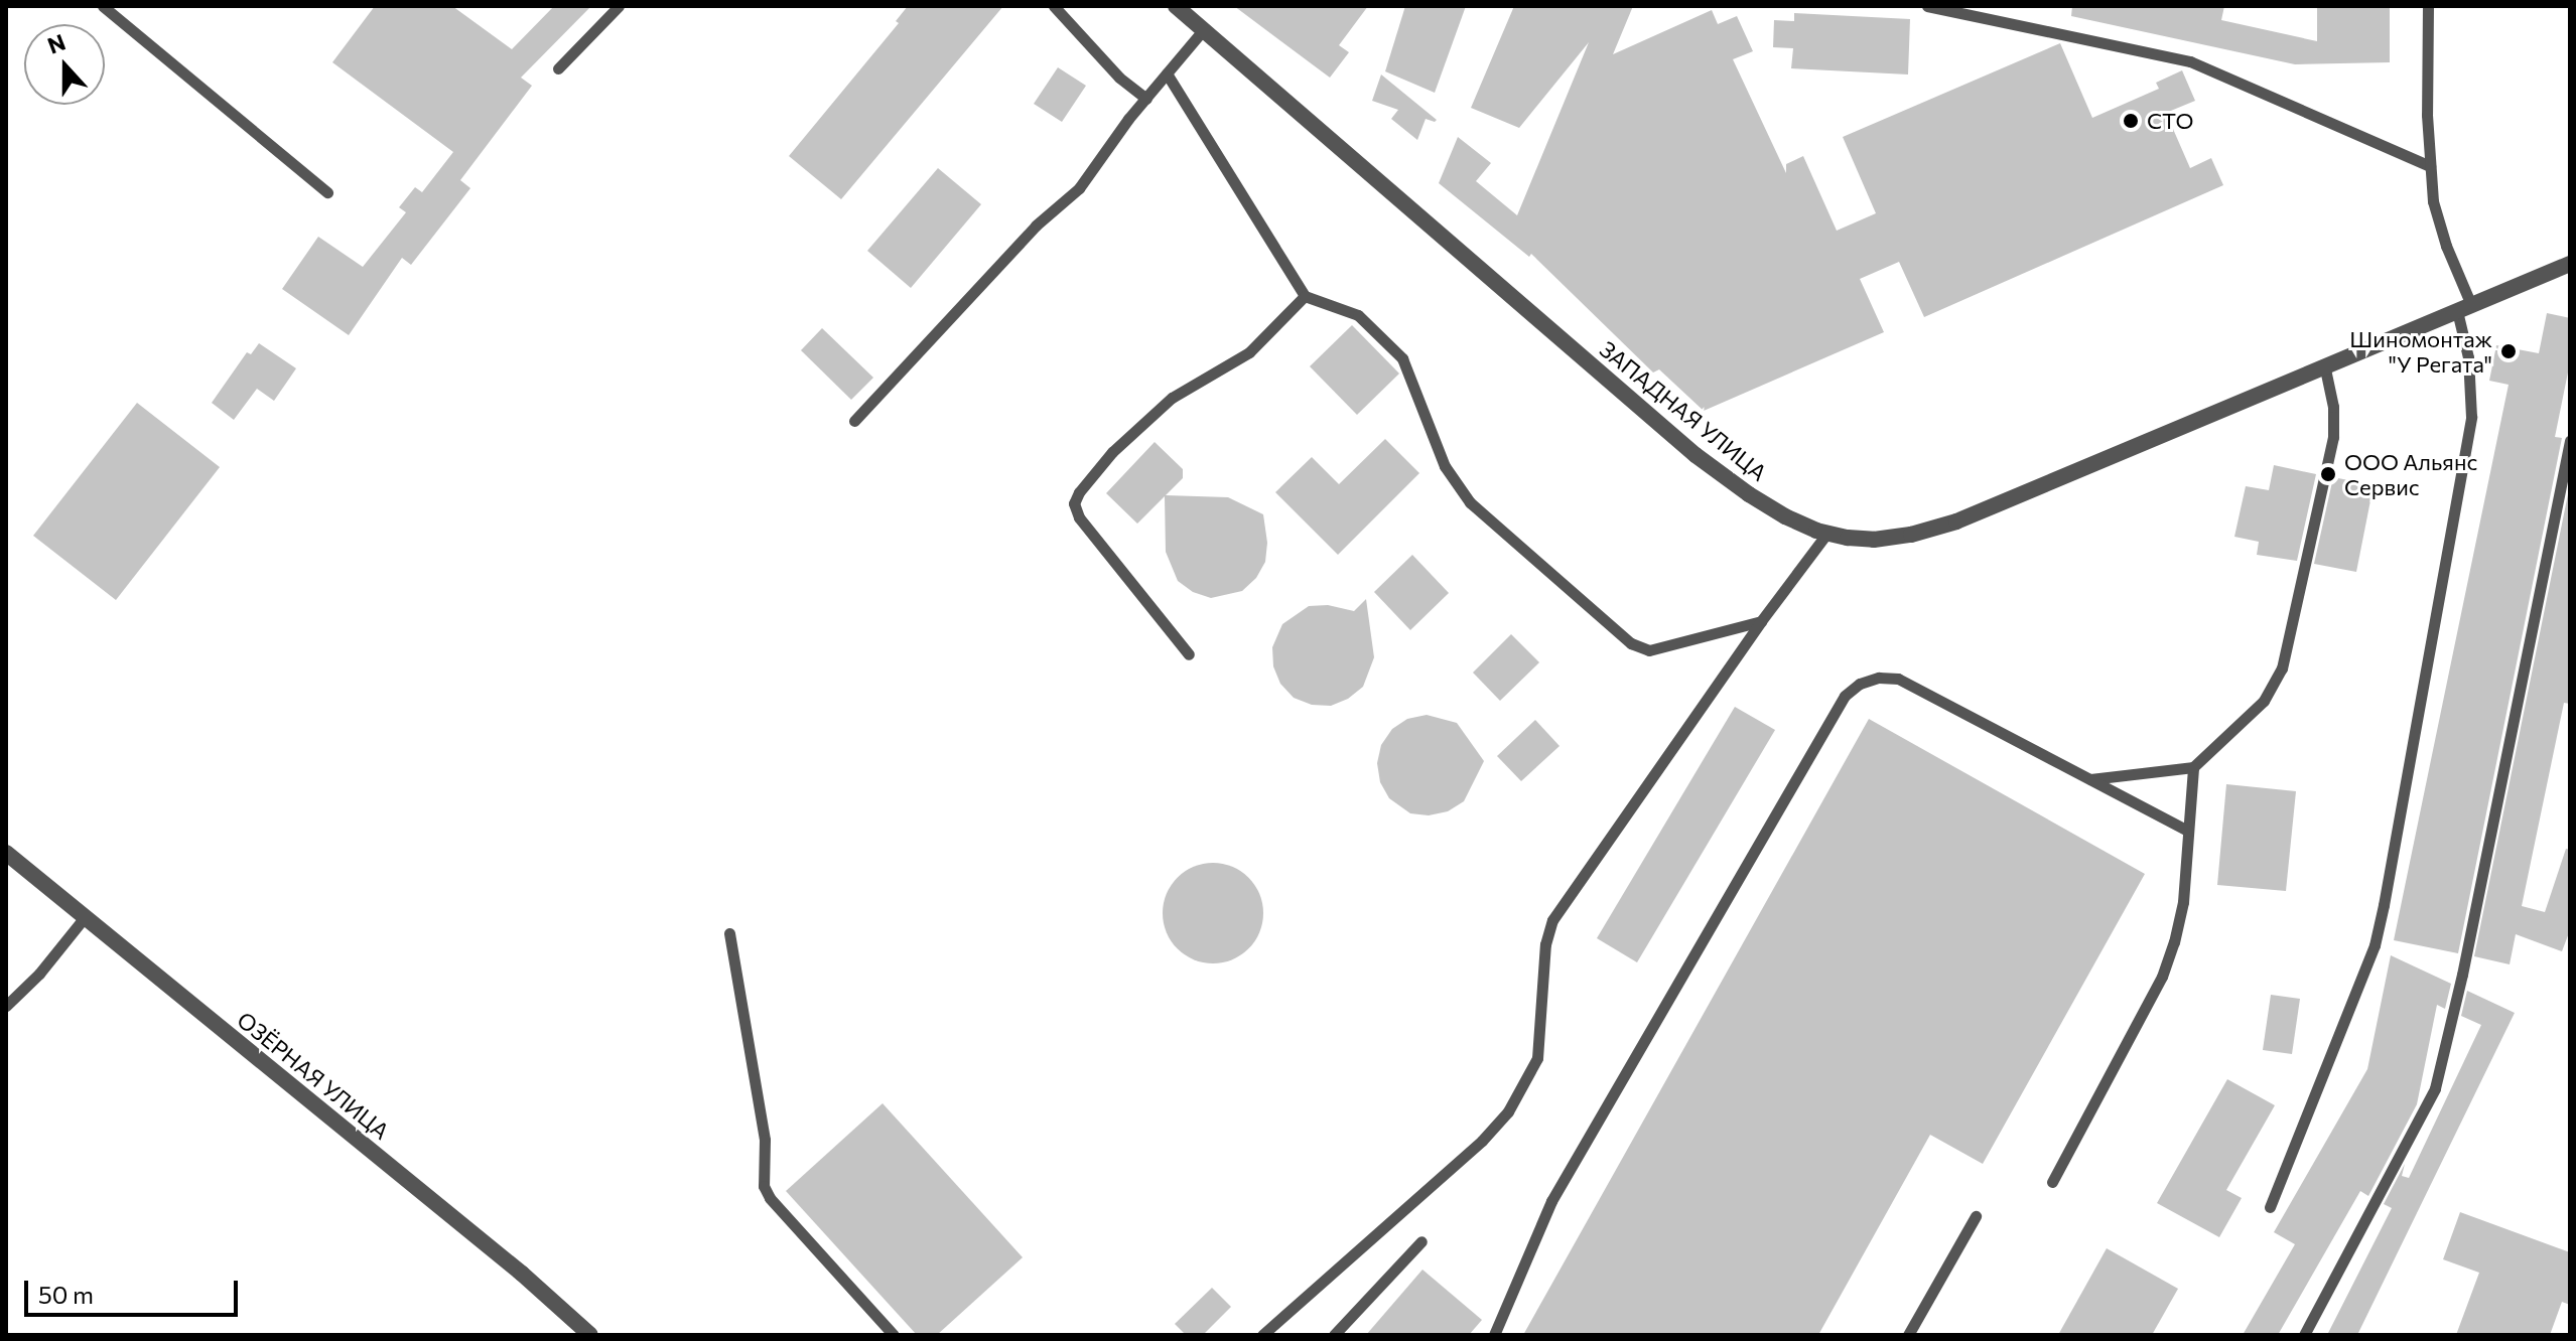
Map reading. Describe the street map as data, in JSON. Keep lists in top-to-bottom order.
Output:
{
  "streets": {
    "street": ["ЗАПАДНАЯ УЛИЦА", "ОЗЁРНАЯ УЛИЦА"]
  },
  "places": ["СТО", "Шиномонтаж \"У Регата\"", "ООО Альянс Сервис"],
  "scale_bar": "50 m",
  "north": "top"
}
